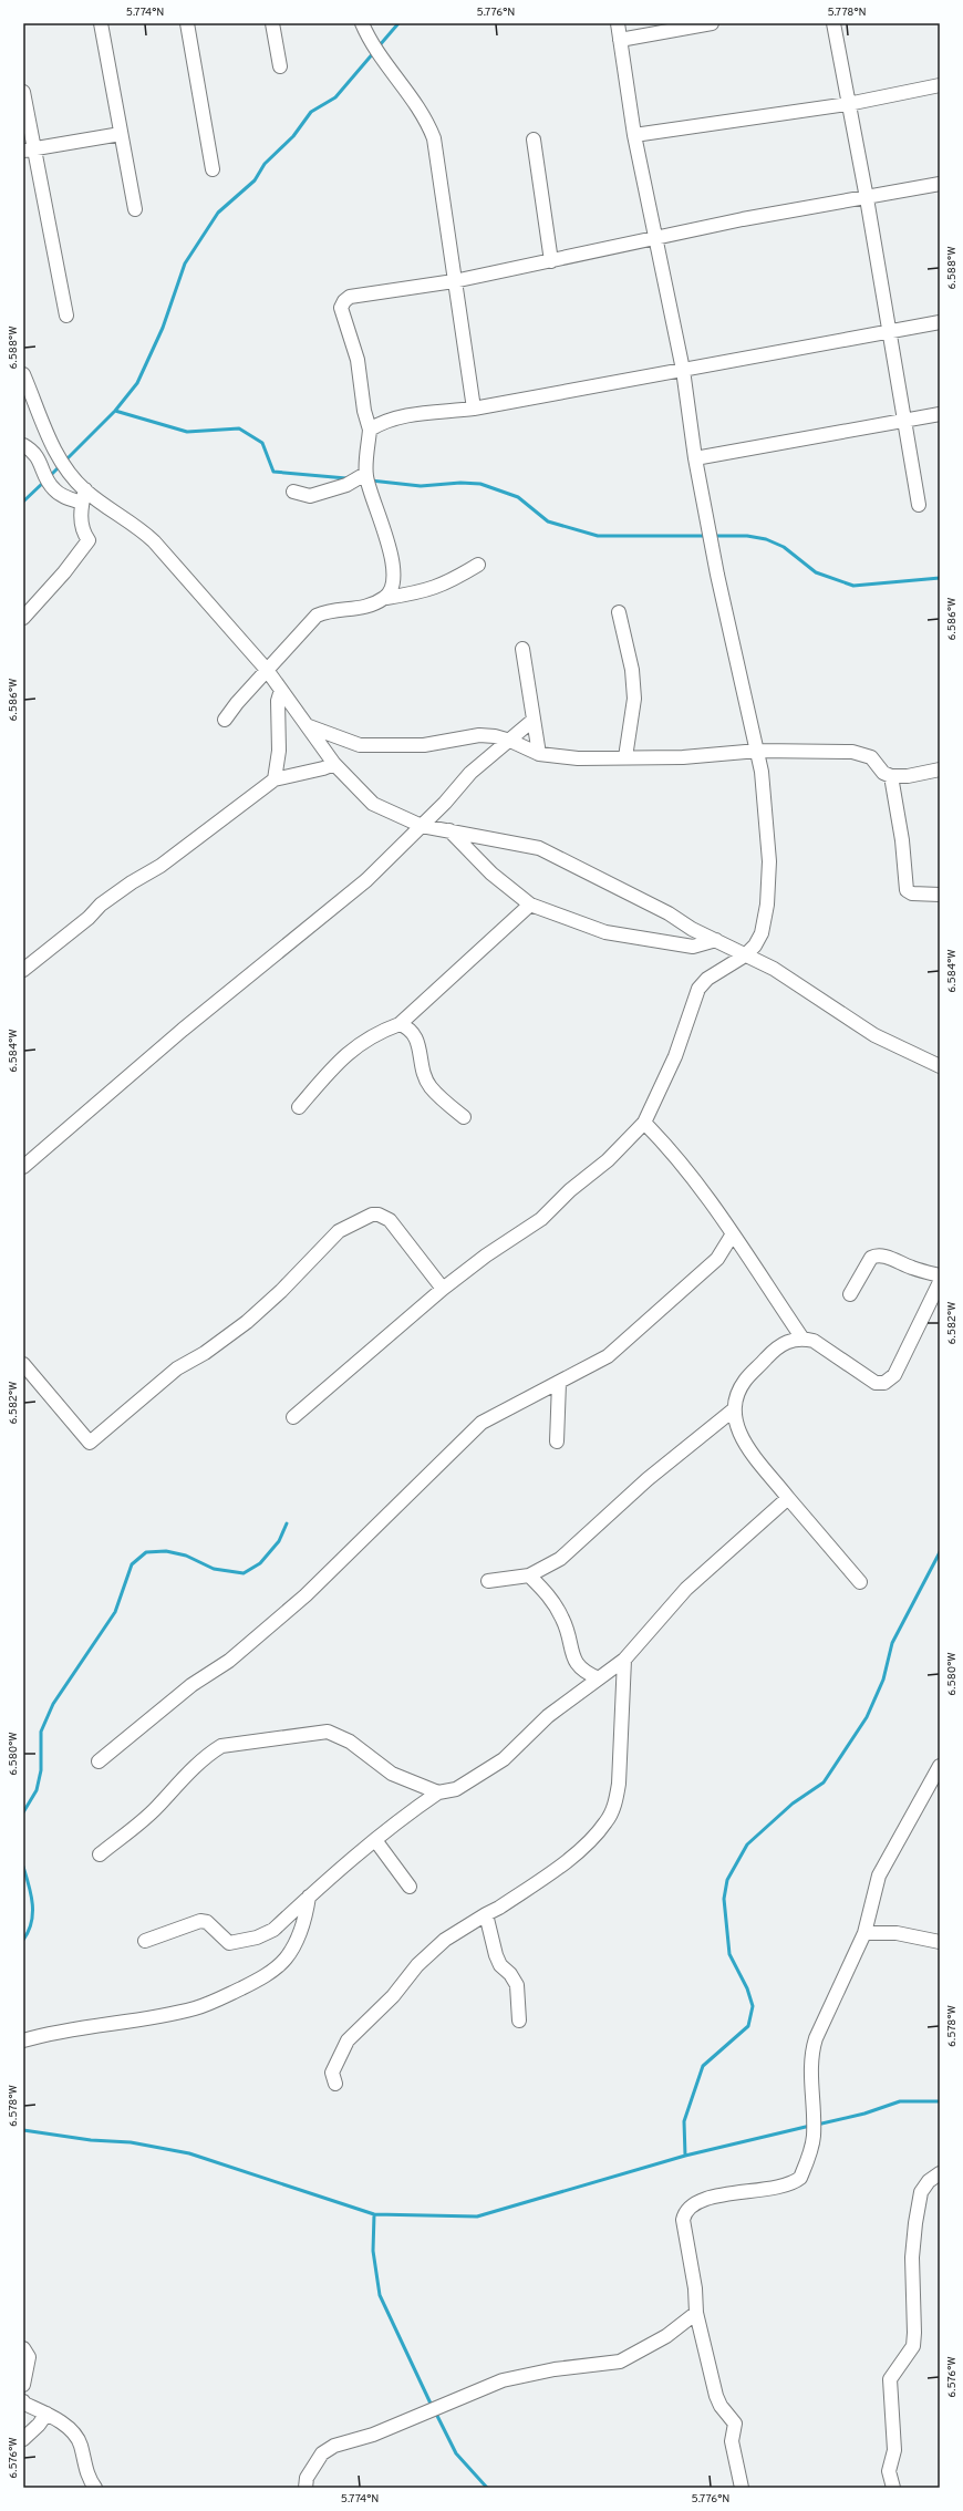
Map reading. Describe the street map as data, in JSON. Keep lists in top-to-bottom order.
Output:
{
  "coordinates": [
    "5.774°N",
    "5.776°N",
    "5.778°N",
    "6.588°W",
    "6.586°W",
    "6.584°W",
    "6.582°W",
    "6.580°W",
    "6.578°W",
    "6.576°W"
  ]
}
